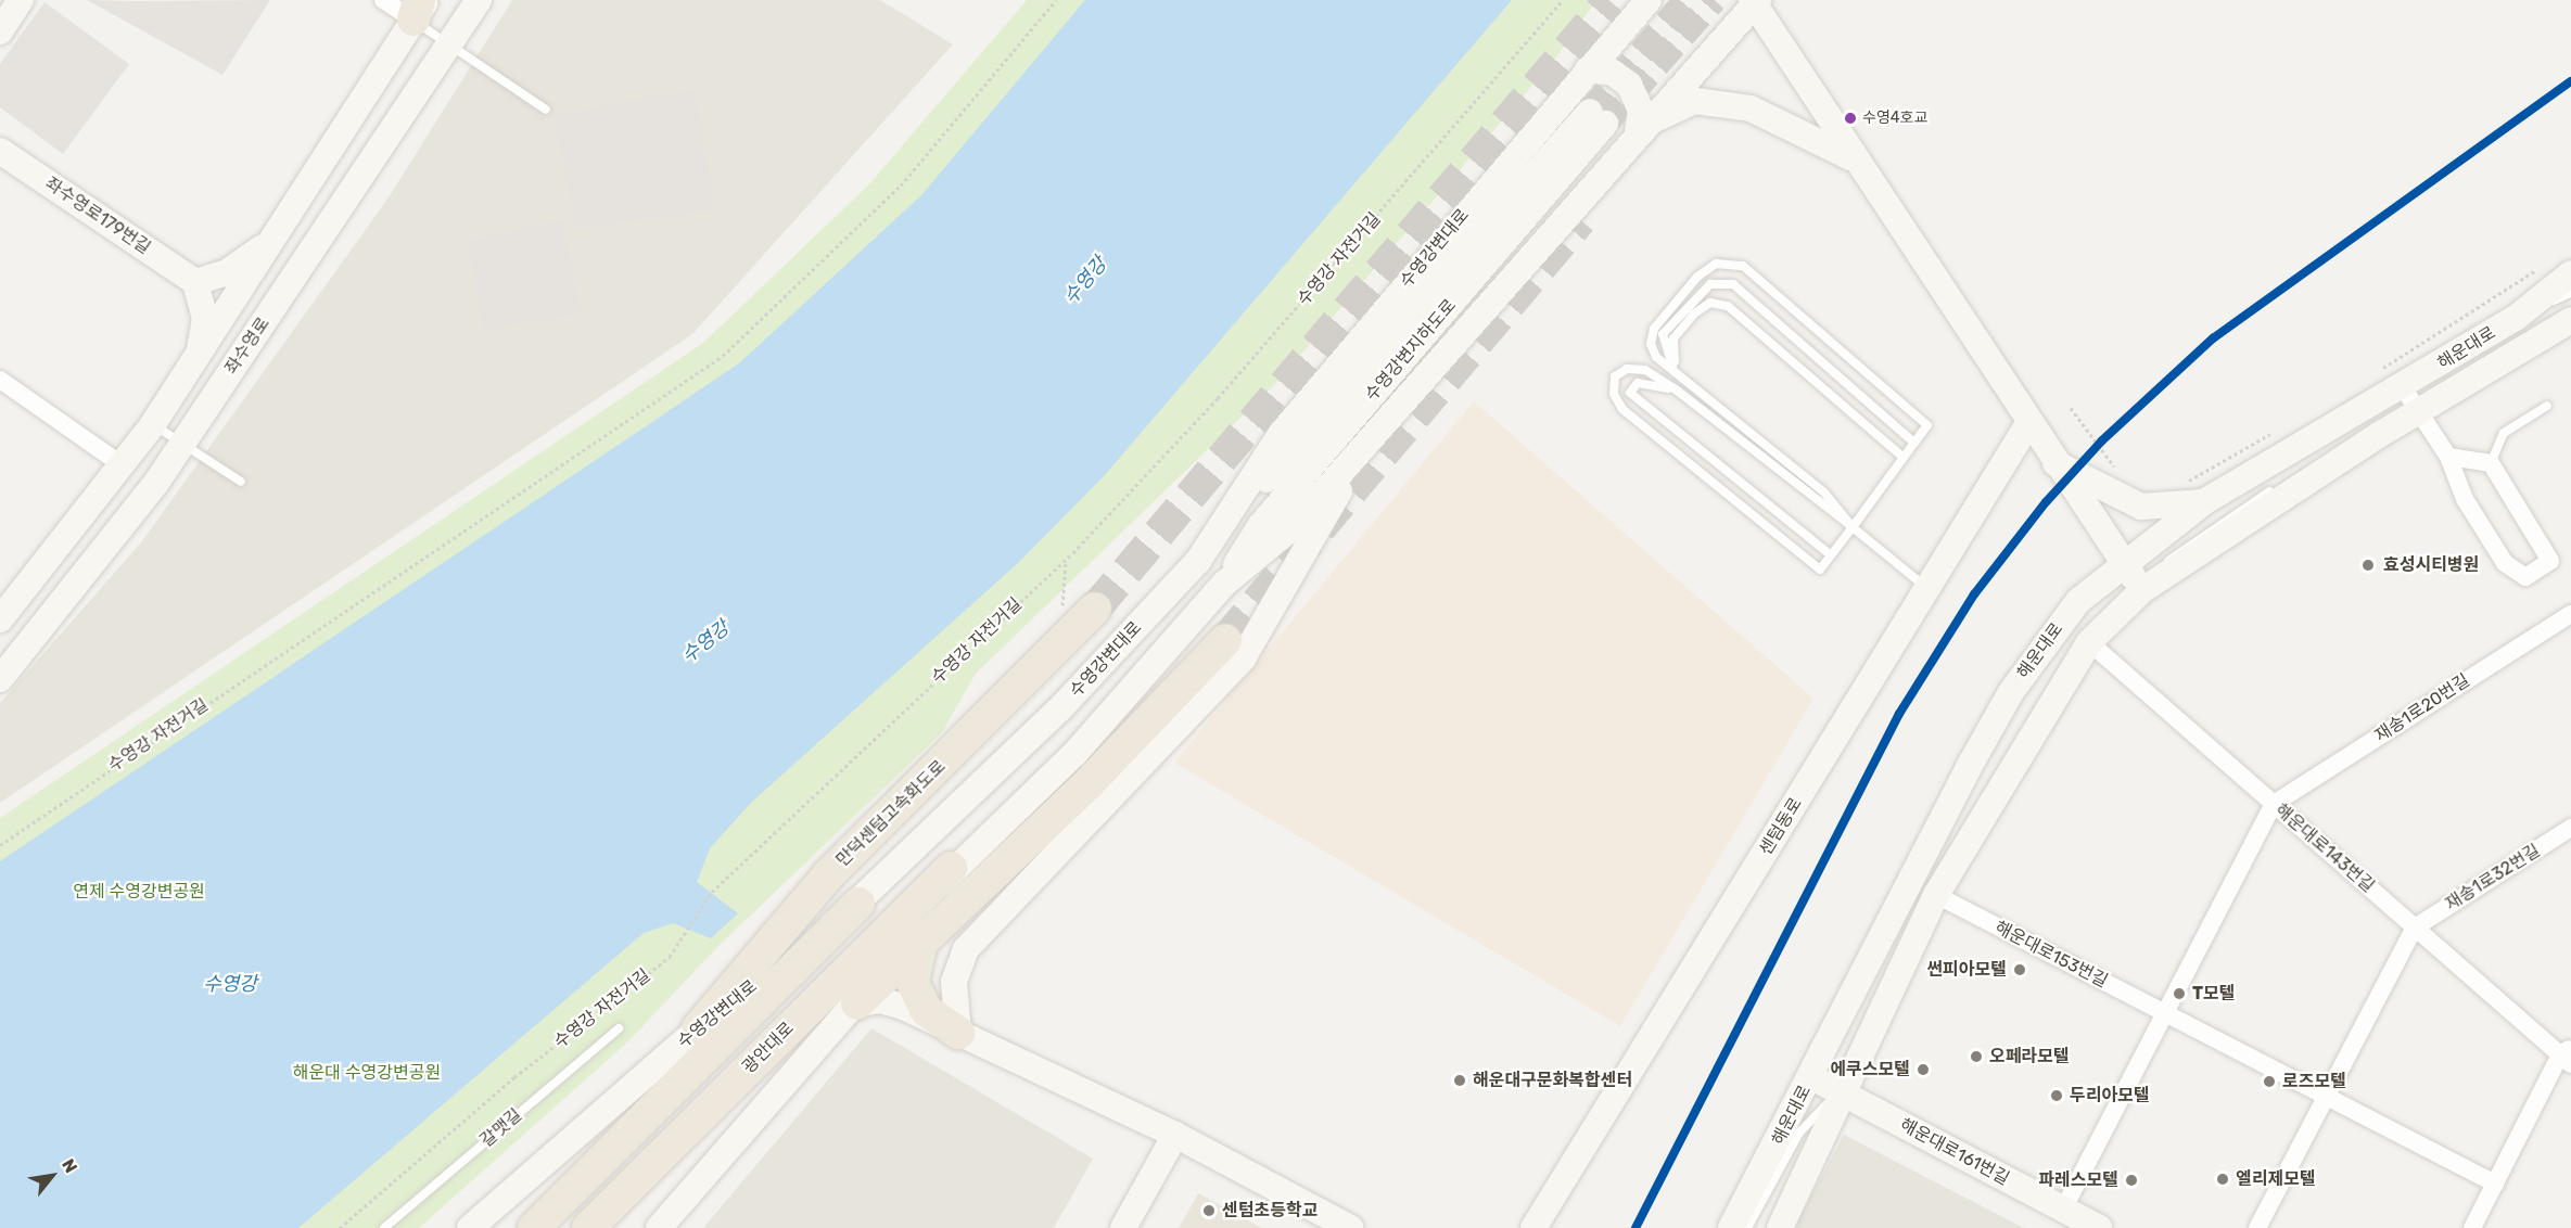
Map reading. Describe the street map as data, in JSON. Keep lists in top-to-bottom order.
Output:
{
  "streets": {
    "highway": ["만덕센텀고속화도로", "광안대로"],
    "main road": [
      "좌수영로179번길",
      "수영강변대로",
      "좌수영로",
      "해운대로",
      "수영강변지하도로",
      "센텀동로",
      "해운대로161번길"
    ],
    "street": [
      "재송1로20번길",
      "해운대로143번길",
      "재송1로32번길",
      "해운대로153번길"
    ],
    "lane": ["갈맷길"],
    "path": ["수영강 자전거길"]
  },
  "crossings": [
    ["수영강변대로", "수영강변지하도로"],
    ["수영강변대로", "만덕센텀고속화도로"],
    ["수영강변대로", "광안대로"],
    ["해운대로", "해운대로143번길"],
    ["해운대로", "해운대로153번길"],
    ["해운대로", "해운대로161번길"],
    ["재송1로20번길", "해운대로143번길"],
    ["해운대로143번길", "재송1로32번길"],
    ["해운대로143번길", "해운대로153번길"]
  ],
  "water": ["수영강"],
  "parks": ["연제 수영강변공원", "해운대 수영강변공원"],
  "places": [
    "수영4호교",
    "효성시티병원",
    "썬피아모텔",
    "T모텔",
    "오페라모텔",
    "에쿠스모텔",
    "해운대구문화복합센터",
    "로즈모텔",
    "두리아모텔",
    "엘리제모텔",
    "파레스모텔",
    "센텀초등학교"
  ],
  "north": "top right"
}
